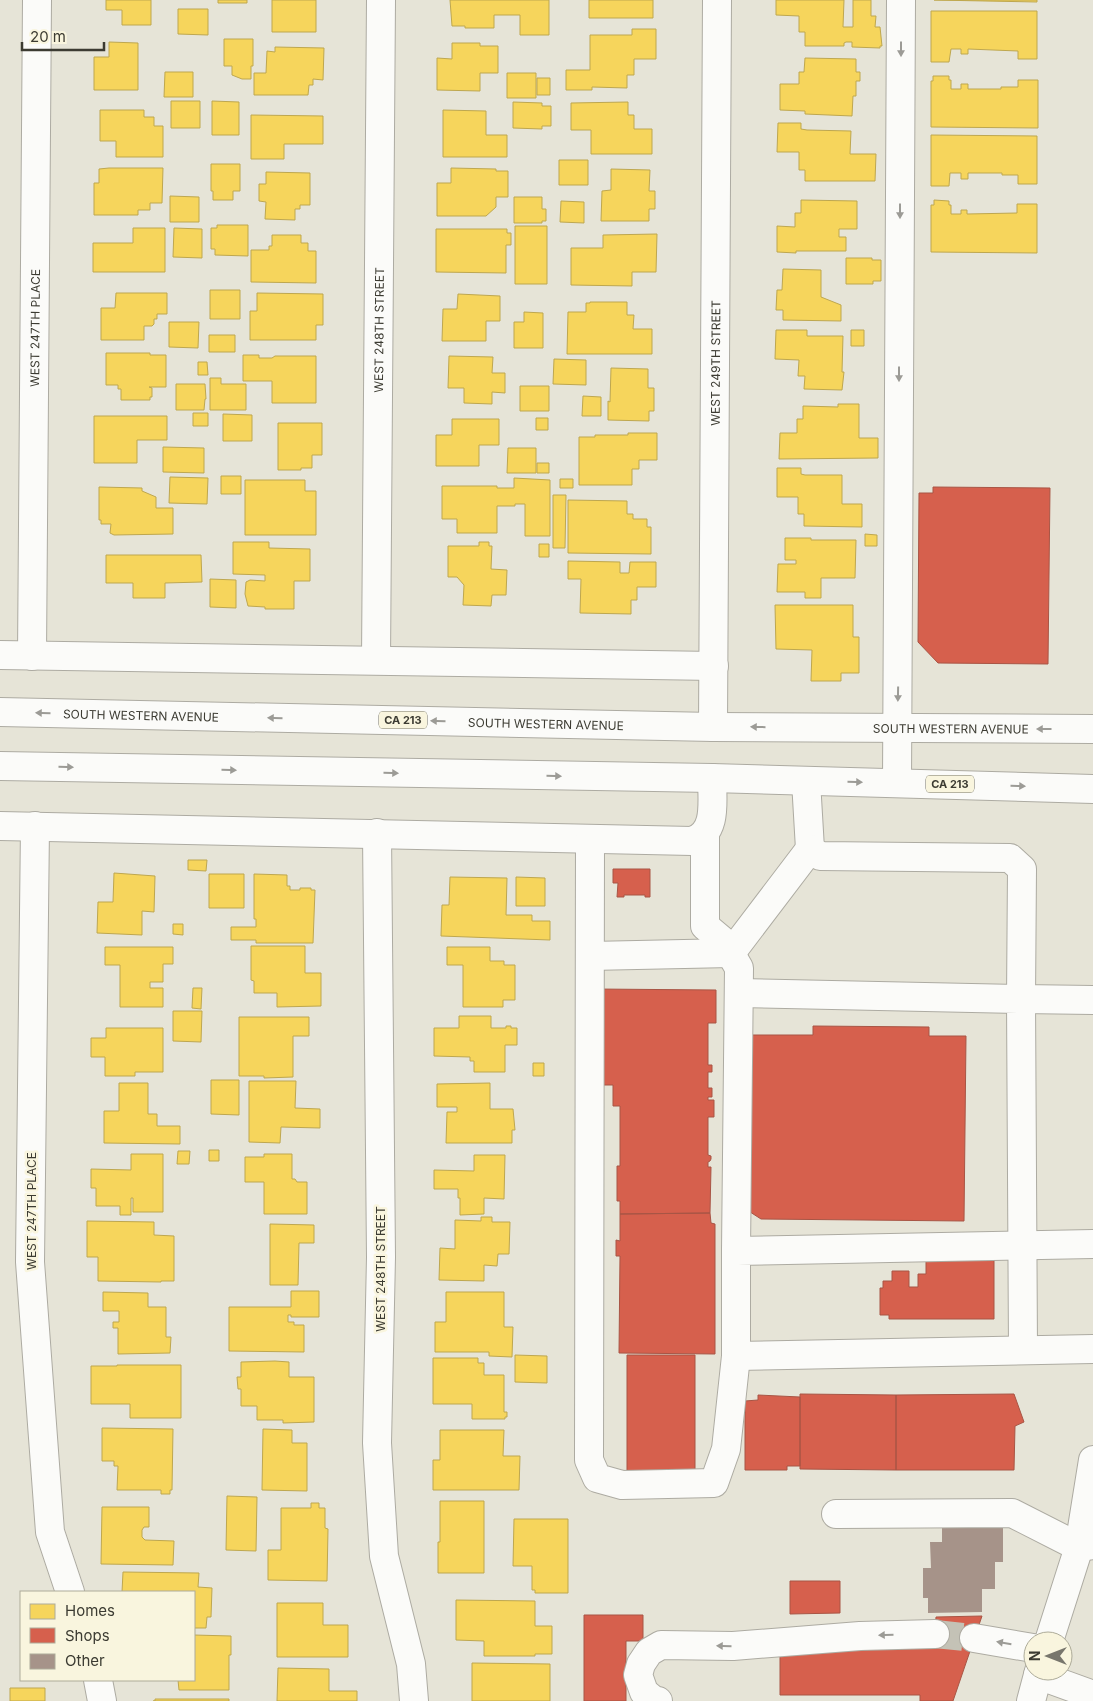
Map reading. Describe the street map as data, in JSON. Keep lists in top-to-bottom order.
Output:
{
  "streets": {
    "street": [
      "WEST 247TH PLACE",
      "WEST 248TH STREET",
      "WEST 249TH STREET",
      "SOUTH WESTERN AVENUE",
      "CA 213"
    ]
  },
  "crossings": [
    ["WEST 249TH STREET", "SOUTH WESTERN AVENUE"]
  ],
  "legend": ["Homes", "Shops", "Other"],
  "scale_bar": "20 m",
  "north": "left"
}
